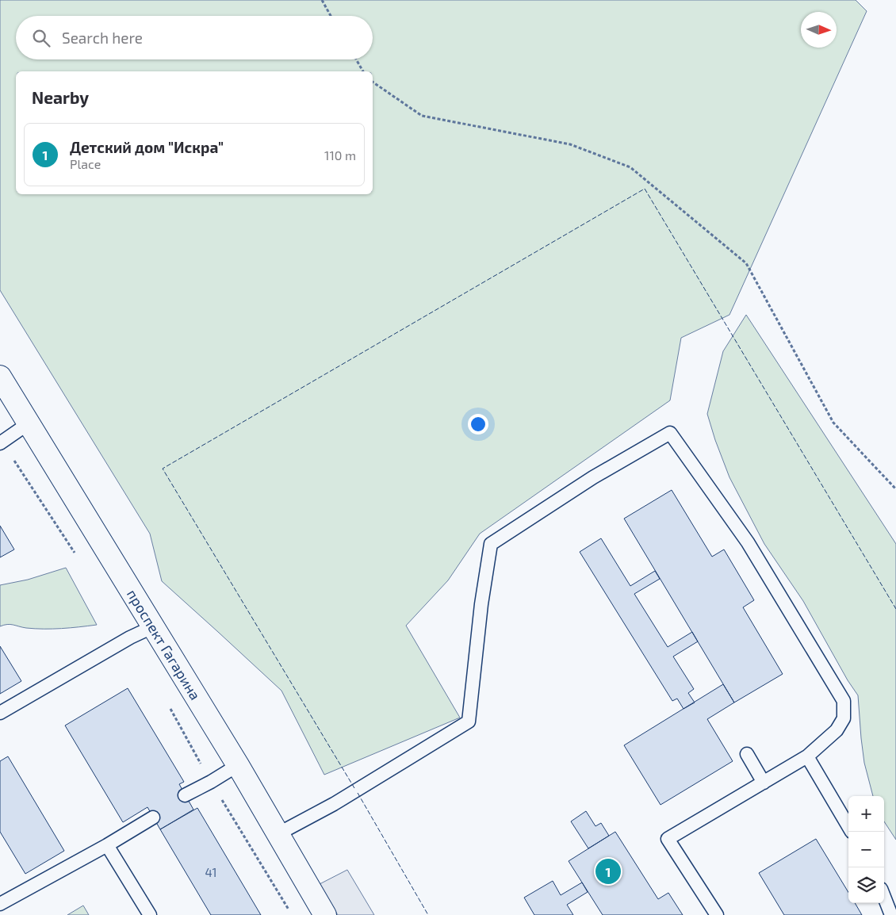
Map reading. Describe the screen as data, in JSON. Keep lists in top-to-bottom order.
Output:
{
  "streets": {
    "street": ["проспект Гагарина"]
  },
  "house_numbers": ["41"],
  "north": "right",
  "page": {
    "search": "Search here",
    "heading": "Nearby",
    "list": [
      {
        "mark": "1",
        "name": "Детский дом \"Искра\"",
        "note": "Place",
        "value": "110 m"
      }
    ],
    "map_buttons": ["+", "−"],
    "pins": "1"
  }
}
